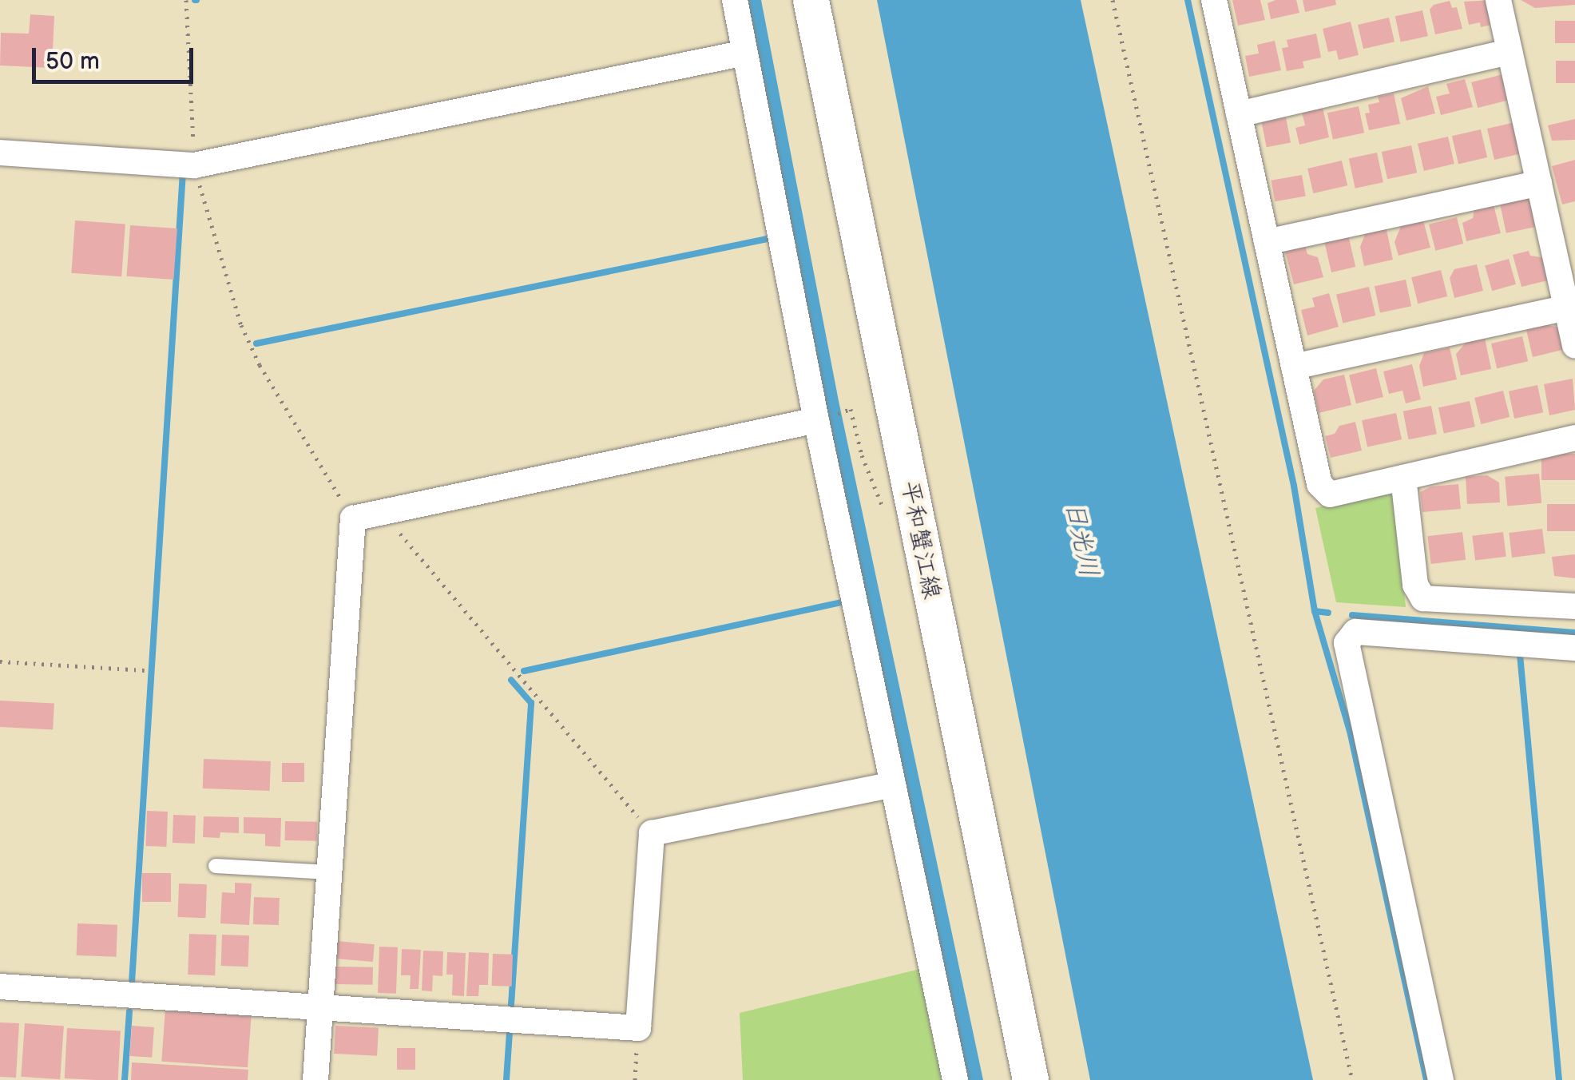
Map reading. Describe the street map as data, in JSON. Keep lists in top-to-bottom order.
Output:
{
  "streets": {
    "main road": ["平和蟹江線"]
  },
  "water": ["日光川"],
  "scale_bar": "50 m"
}
